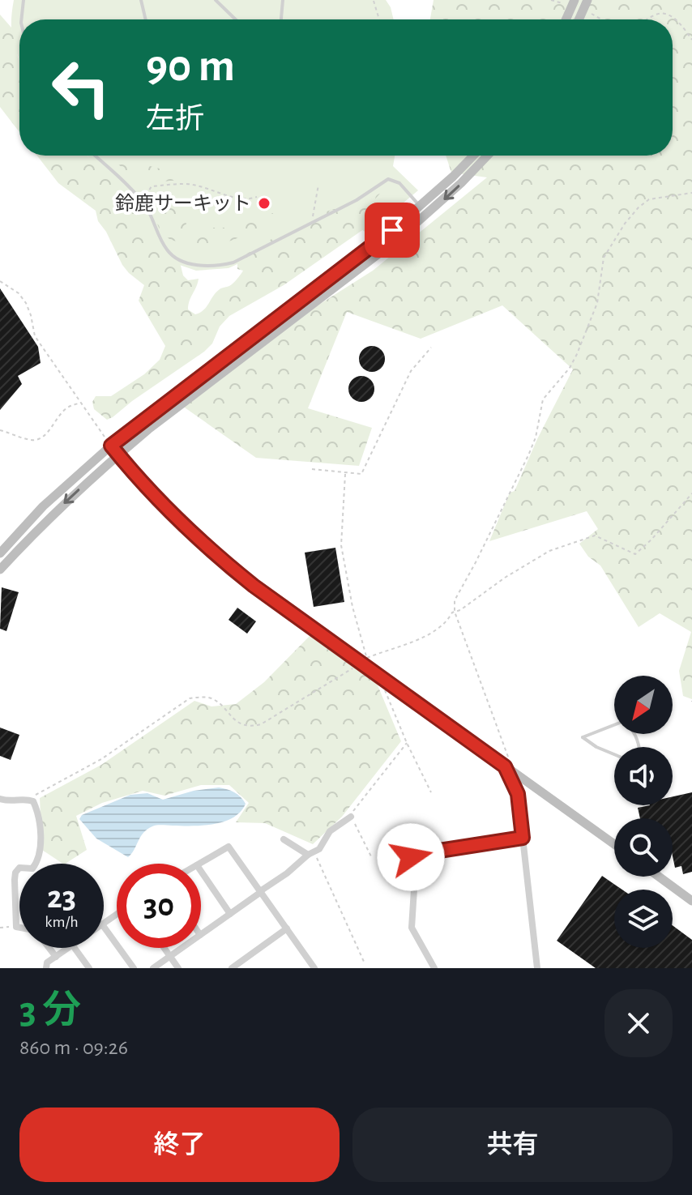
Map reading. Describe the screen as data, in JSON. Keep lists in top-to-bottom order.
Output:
{
  "places": ["鈴鹿サーキット"],
  "north": "bottom left",
  "page": {
    "turn": ["90 m", "左折"],
    "speed": "23 km/h",
    "limit": "30",
    "heading": ["3 分", "860 m · 09:26"],
    "buttons": ["終了", "共有"]
  }
}
